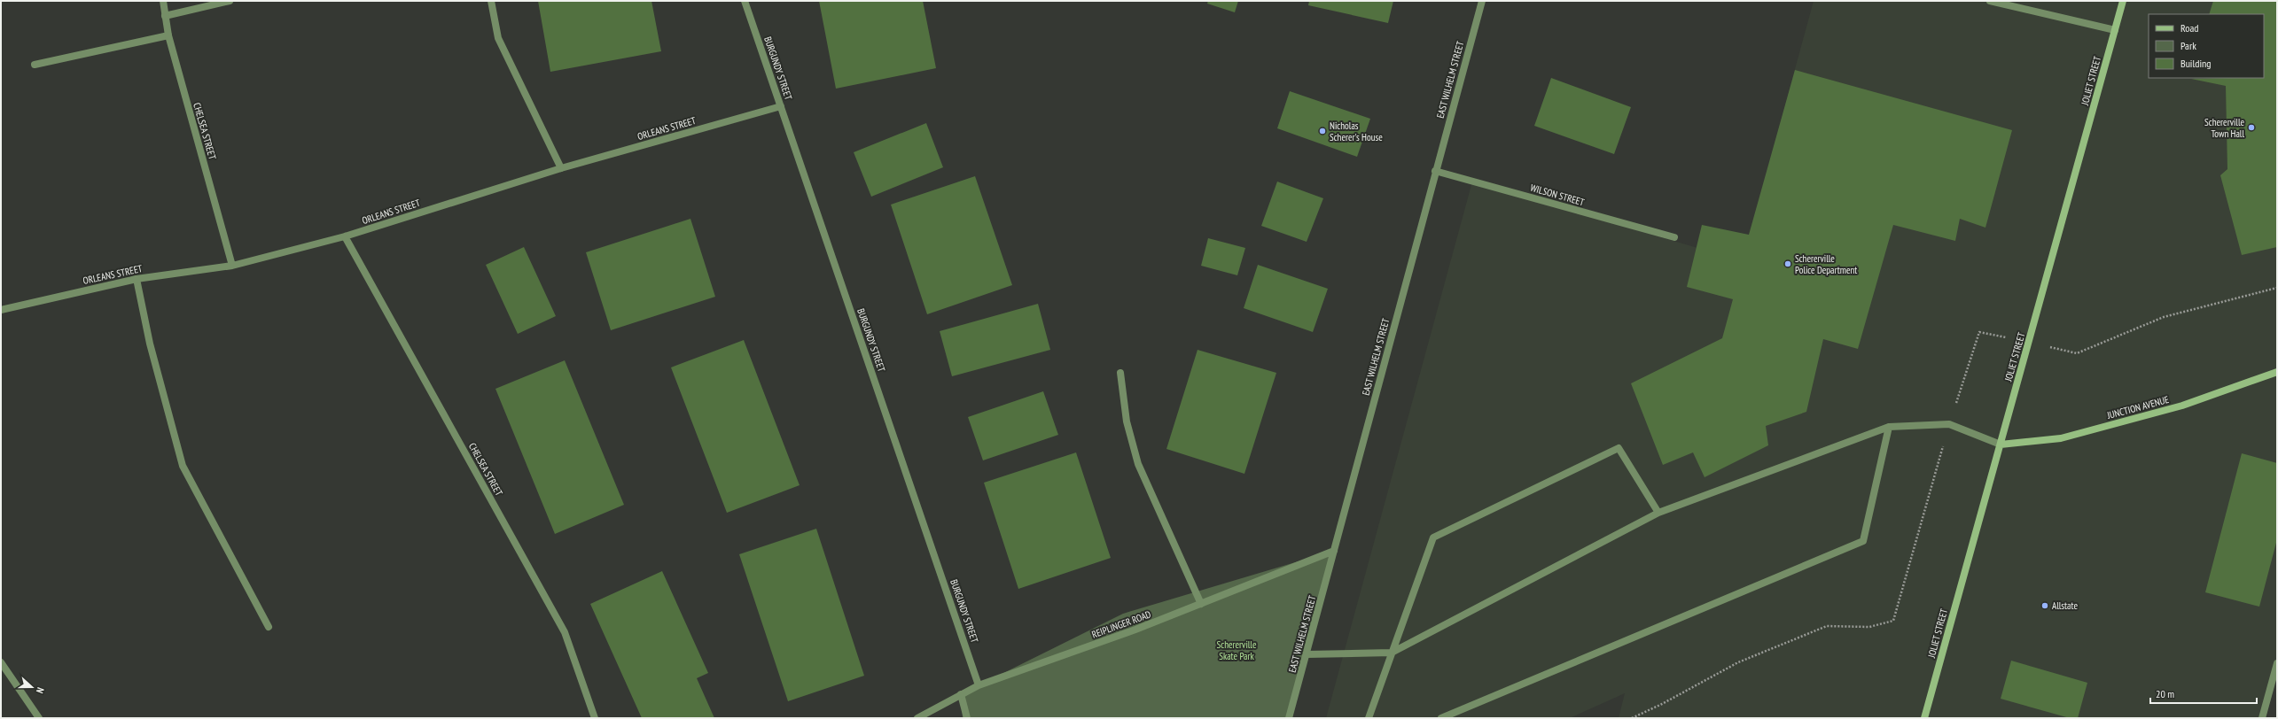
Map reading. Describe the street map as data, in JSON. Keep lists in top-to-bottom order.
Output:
{
  "streets": {
    "street": [
      "BURGUNDY STREET",
      "EAST WILHELM STREET",
      "JOLIET STREET",
      "ORLEANS STREET",
      "CHELSEA STREET",
      "WILSON STREET",
      "JUNCTION AVENUE",
      "REIPLINGER ROAD"
    ]
  },
  "crossings": [
    ["BURGUNDY STREET", "ORLEANS STREET"],
    ["BURGUNDY STREET", "REIPLINGER ROAD"],
    ["EAST WILHELM STREET", "WILSON STREET"],
    ["EAST WILHELM STREET", "REIPLINGER ROAD"],
    ["JOLIET STREET", "JUNCTION AVENUE"],
    ["ORLEANS STREET", "CHELSEA STREET"]
  ],
  "parks": ["Schererville Skate Park"],
  "places": [
    "Schererville Town Hall",
    "Nicholas Scherer's House",
    "Schererville Police Department",
    "Allstate"
  ],
  "legend": ["Road", "Park", "Building"],
  "scale_bar": "20 m",
  "north": "right"
}
